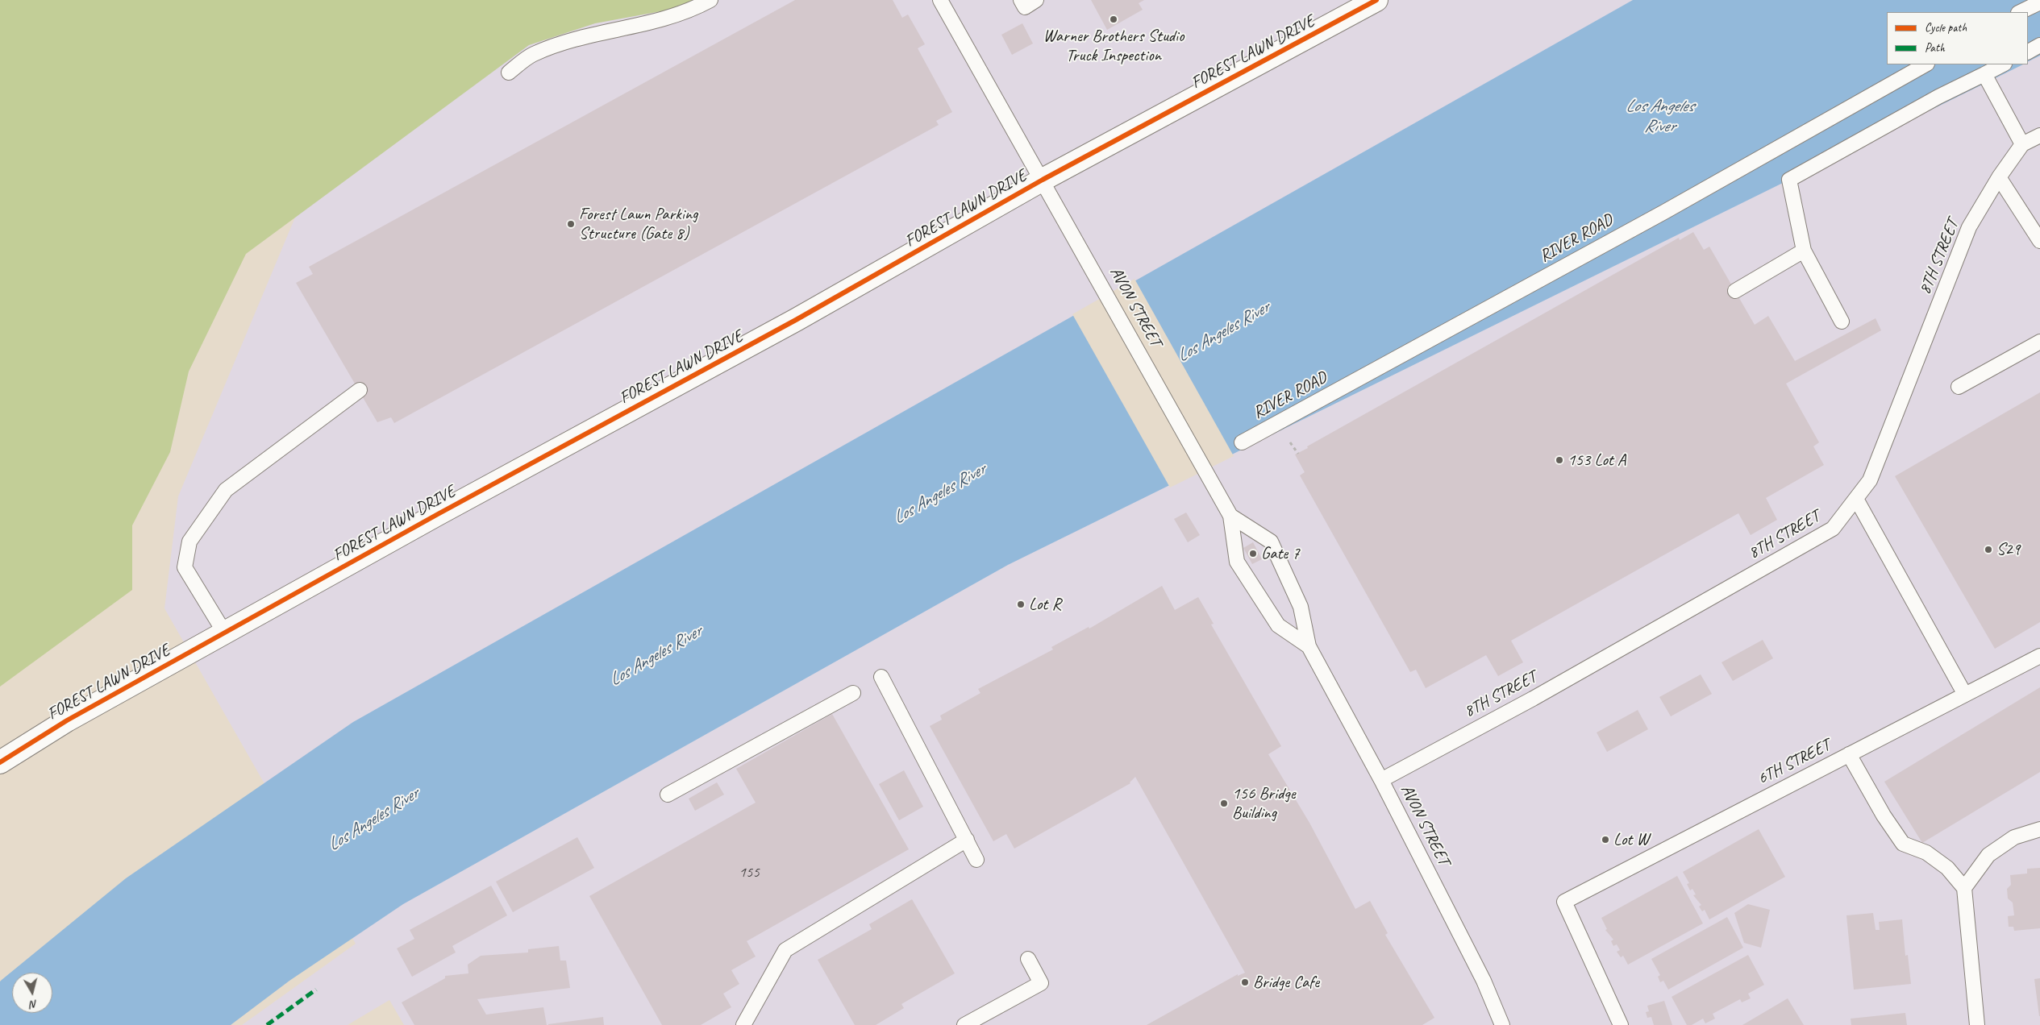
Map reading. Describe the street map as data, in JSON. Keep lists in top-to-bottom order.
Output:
{
  "streets": {
    "street": ["FOREST LAWN DRIVE"],
    "lane": [
      "RIVER ROAD",
      "8TH STREET",
      "AVON STREET",
      "6TH STREET"
    ]
  },
  "crossings": [
    ["FOREST LAWN DRIVE", "AVON STREET"],
    ["8TH STREET", "AVON STREET"]
  ],
  "water": ["Los Angeles River"],
  "places": [
    "Warner Brothers Studio Truck Inspection",
    "Forest Lawn Parking Structure (Gate 8)",
    "153 Lot A",
    "S29",
    "Gate 7",
    "Lot R",
    "156 Bridge Building",
    "Lot W",
    "Bridge Cafe"
  ],
  "house_numbers": ["155"],
  "legend": ["Cycle path", "Path"],
  "north": "bottom"
}
